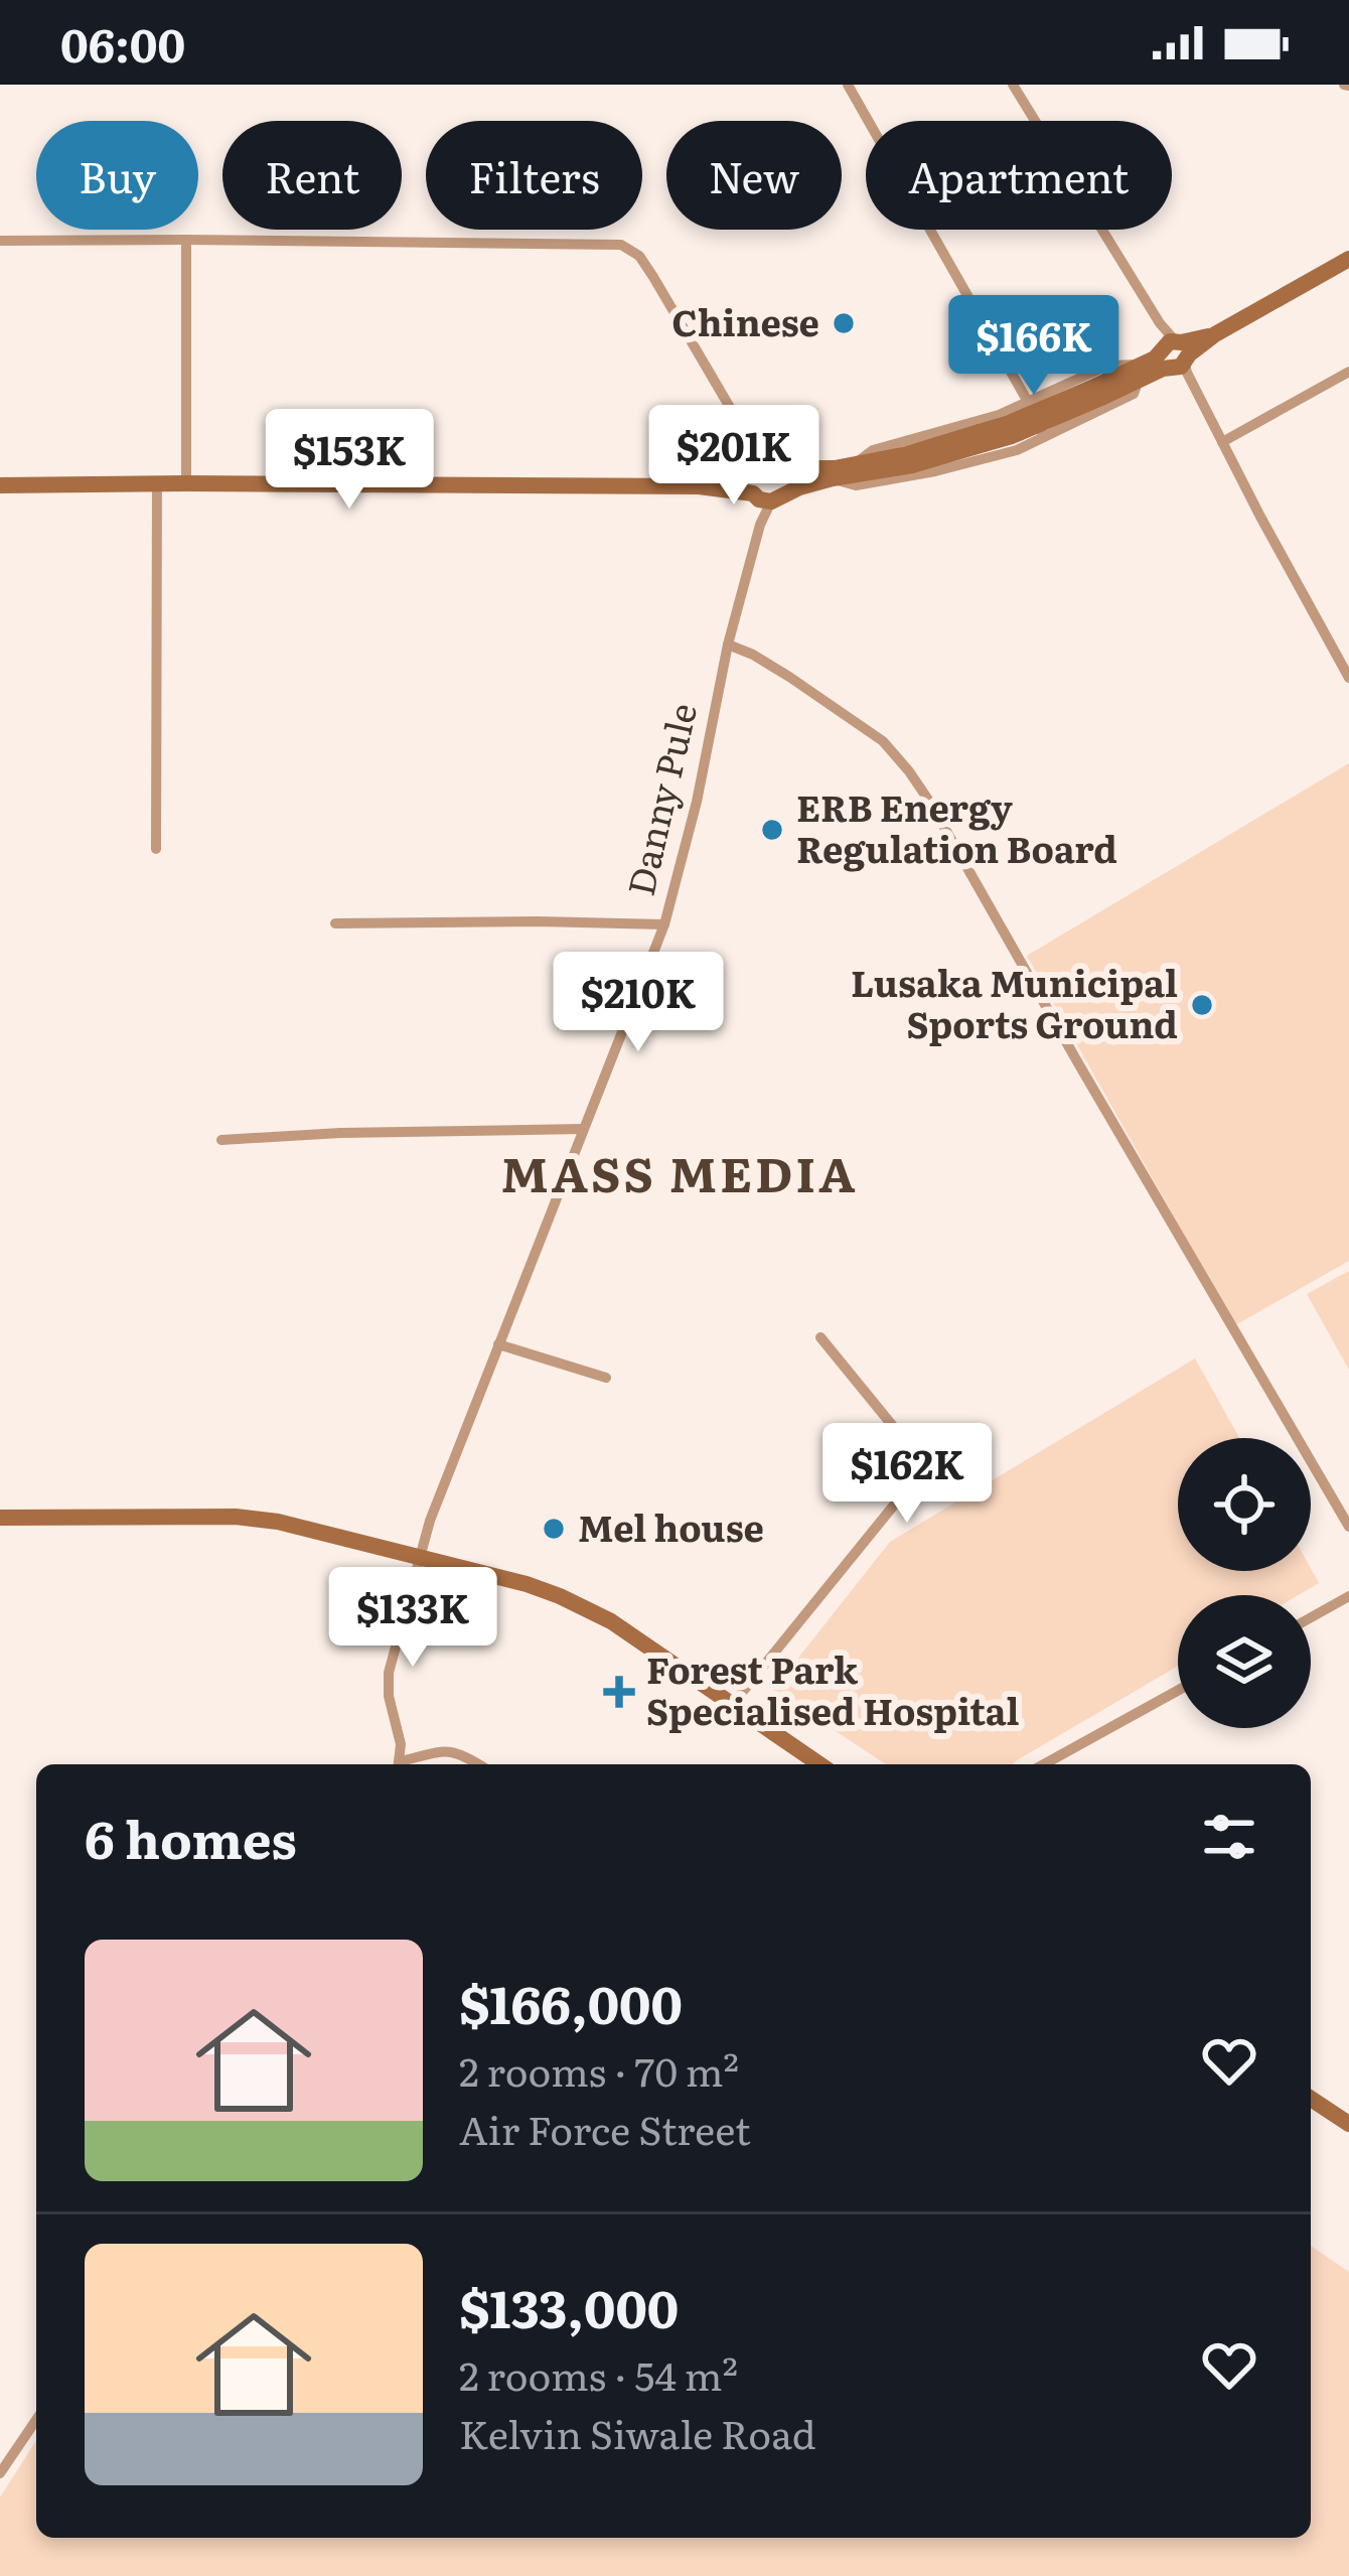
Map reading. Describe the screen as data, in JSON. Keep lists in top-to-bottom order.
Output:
{
  "streets": {
    "street": ["Danny Pule"]
  },
  "districts": ["MASS MEDIA"],
  "places": {
    "other": [
      "Chinese",
      "ERB Energy Regulation Board",
      "Lusaka Municipal Sports Ground",
      "Mel house"
    ],
    "health": ["Forest Park Specialised Hospital"]
  },
  "page": {
    "status": "06:00",
    "chip": [
      "Buy",
      "Rent",
      "Filters",
      "New",
      "Apartment"
    ],
    "price": [
      "$166K",
      "$201K",
      "$153K",
      "$210K",
      "$162K",
      "$133K"
    ],
    "heading": "6 homes",
    "list": [
      {
        "name": "$166,000",
        "note": "2 rooms · 70 m² · Air Force Street"
      },
      {
        "name": "$133,000",
        "note": "2 rooms · 54 m² · Kelvin Siwale Road"
      }
    ]
  }
}
